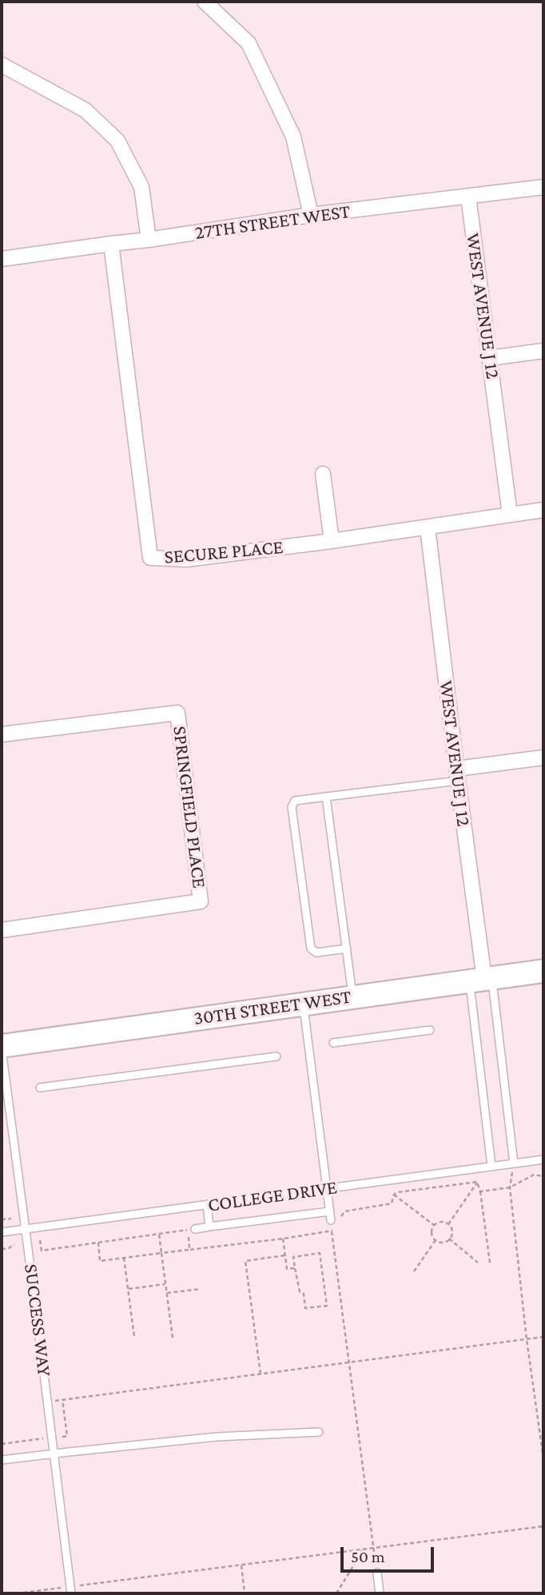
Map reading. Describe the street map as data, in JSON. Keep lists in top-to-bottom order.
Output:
{
  "streets": {
    "main road": ["30TH STREET WEST"],
    "street": [
      "27TH STREET WEST",
      "WEST AVENUE J 12",
      "SECURE PLACE",
      "SPRINGFIELD PLACE"
    ],
    "lane": ["COLLEGE DRIVE", "SUCCESS WAY"]
  },
  "crossings": [
    ["27TH STREET WEST", "WEST AVENUE J 12"],
    ["27TH STREET WEST", "SECURE PLACE"],
    ["WEST AVENUE J 12", "SECURE PLACE"],
    ["WEST AVENUE J 12", "30TH STREET WEST"],
    ["30TH STREET WEST", "SUCCESS WAY"],
    ["COLLEGE DRIVE", "SUCCESS WAY"]
  ],
  "scale_bar": "50 m"
}
